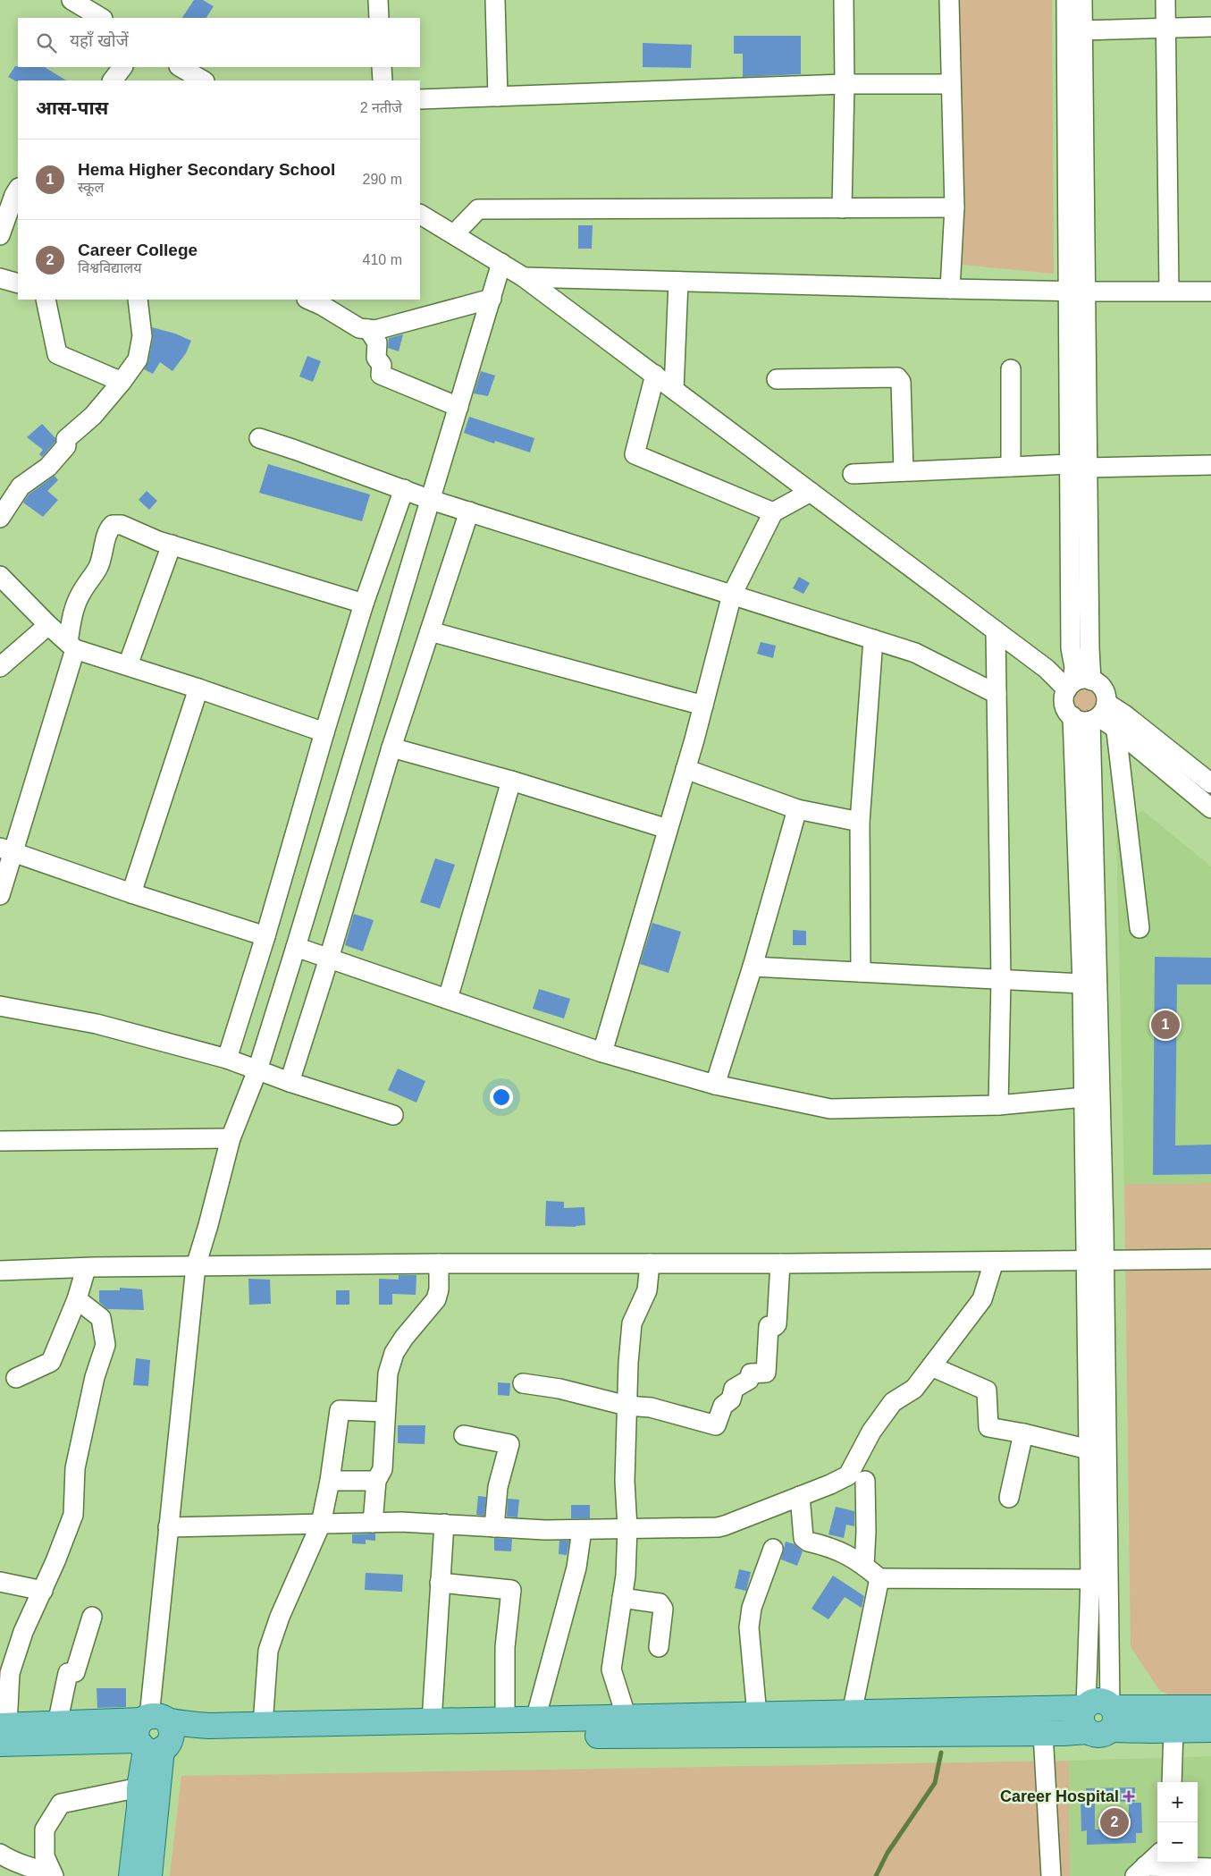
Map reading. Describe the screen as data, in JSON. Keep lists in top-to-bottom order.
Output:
{
  "places": {
    "health": ["Career Hospital"]
  },
  "page": {
    "search": "यहाँ खोजें",
    "heading": ["आस-पास", "2 नतीजे"],
    "list": [
      {
        "mark": "1",
        "name": "Hema Higher Secondary School",
        "note": "स्कूल",
        "value": "290 m"
      },
      {
        "mark": "2",
        "name": "Career College",
        "note": "विश्वविद्यालय",
        "value": "410 m"
      }
    ],
    "pins": ["1", "2"],
    "map_buttons": ["+", "−"]
  }
}
